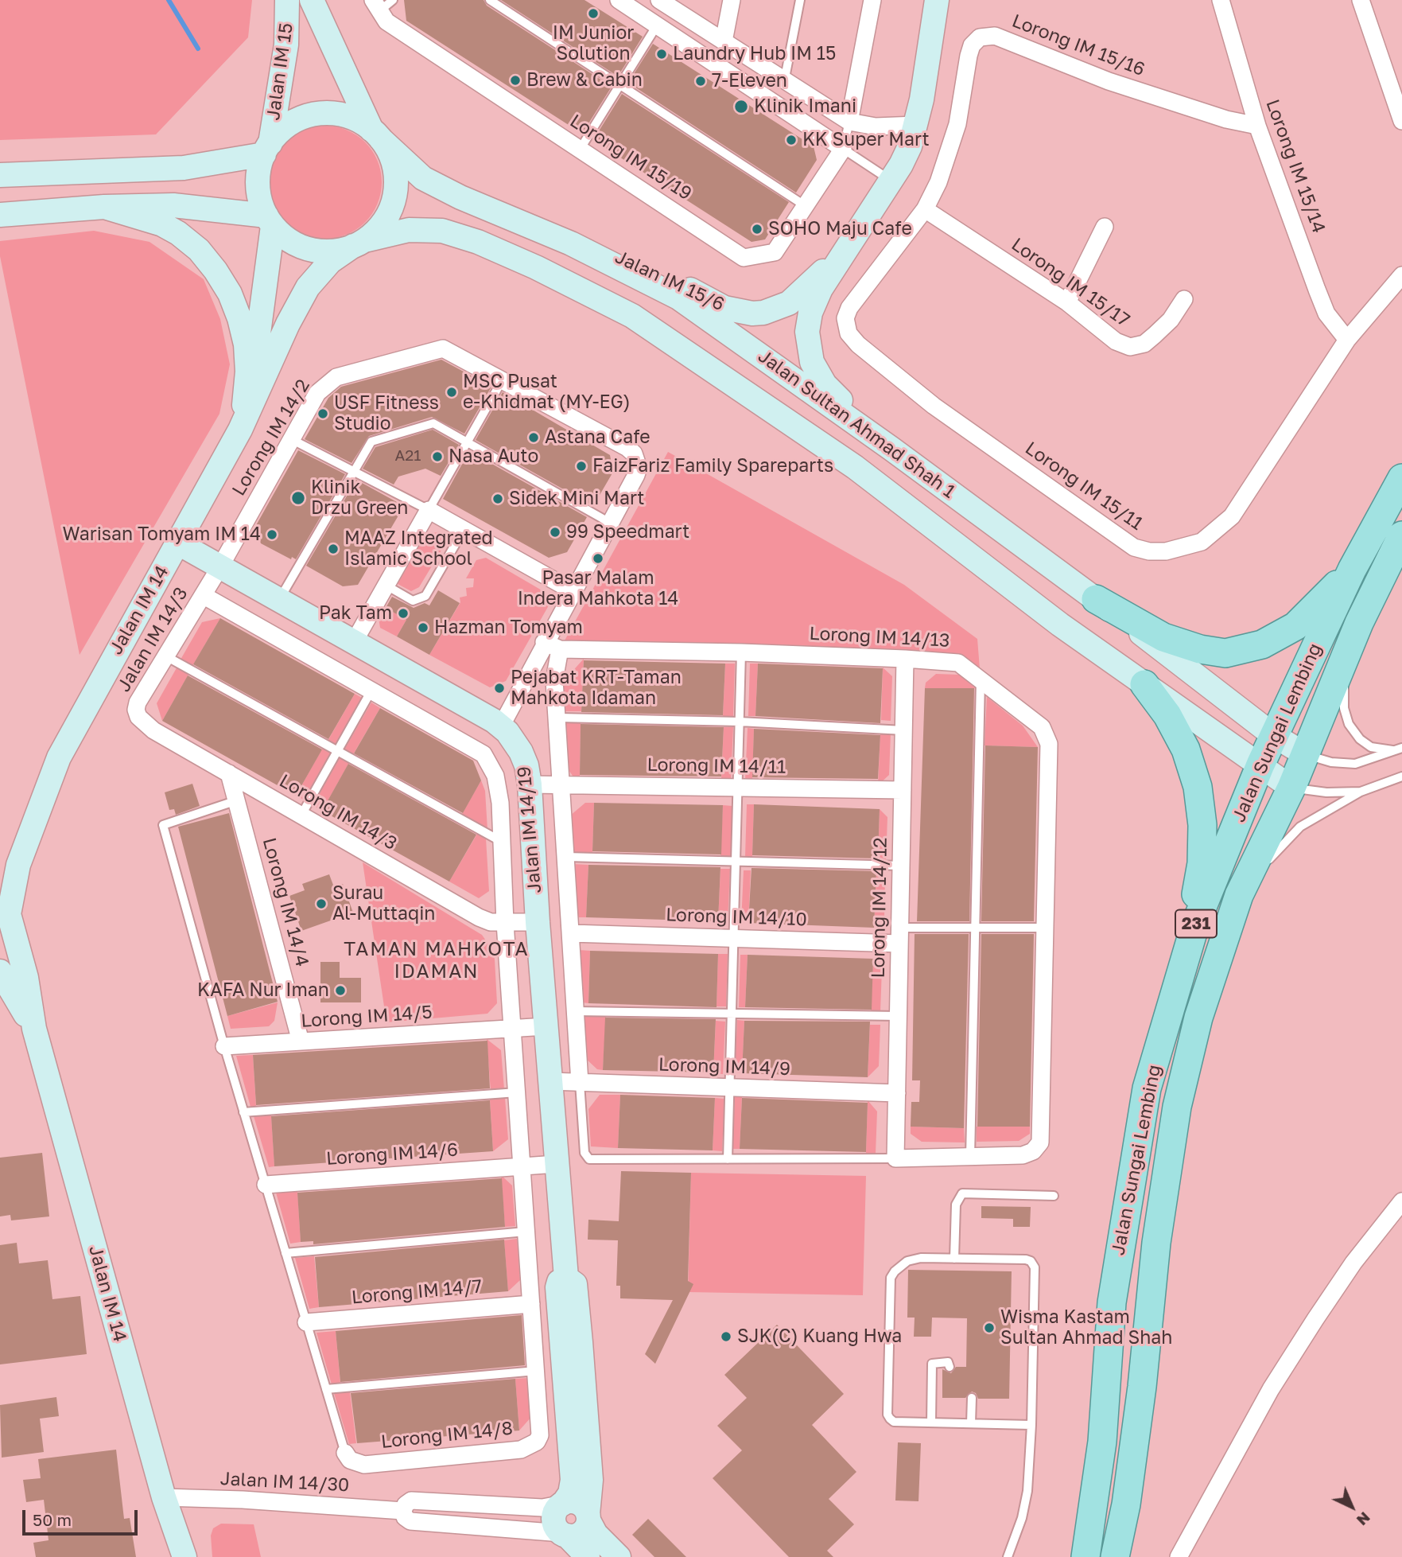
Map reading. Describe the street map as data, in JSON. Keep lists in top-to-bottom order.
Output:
{
  "streets": {
    "main road": ["Jalan Sungai Lembing", "231"],
    "street": [
      "Lorong IM 15/16",
      "Jalan IM 15",
      "Lorong IM 15/19",
      "Lorong IM 15/14",
      "Jalan IM 15/6",
      "Lorong IM 15/17",
      "Jalan Sultan Ahmad Shah 1",
      "Lorong IM 14/2",
      "Lorong IM 15/11",
      "Jalan IM 14",
      "Lorong IM 14/13",
      "Jalan IM 14/3",
      "Lorong IM 14/11",
      "Lorong IM 14/3",
      "Jalan IM 14/19",
      "Lorong IM 14/4",
      "Lorong IM 14/12",
      "Lorong IM 14/10",
      "Lorong IM 14/5",
      "Lorong IM 14/9",
      "Lorong IM 14/6",
      "Lorong IM 14/7",
      "Lorong IM 14/8",
      "Jalan IM 14/30"
    ]
  },
  "crossings": [
    ["Lorong IM 15/16", "Lorong IM 15/14"],
    ["Lorong IM 15/16", "Lorong IM 15/17"],
    ["Lorong IM 15/16", "Lorong IM 15/11"],
    ["Jalan IM 15", "Jalan Sultan Ahmad Shah 1"],
    ["Jalan IM 15", "Jalan IM 14"],
    ["Lorong IM 15/14", "Lorong IM 15/11"],
    ["Jalan IM 15/6", "Jalan Sultan Ahmad Shah 1"],
    ["Jalan Sultan Ahmad Shah 1", "Jalan IM 14"],
    ["Jalan Sultan Ahmad Shah 1", "Jalan Sungai Lembing"],
    ["Lorong IM 14/2", "Jalan IM 14/3"],
    ["Lorong IM 14/2", "Jalan IM 14/19"],
    ["Jalan IM 14", "Jalan IM 14/19"],
    ["Jalan IM 14", "Jalan IM 14/30"],
    ["Lorong IM 14/13", "Lorong IM 14/12"],
    ["Jalan IM 14/3", "Lorong IM 14/3"],
    ["Jalan IM 14/3", "Jalan IM 14/19"],
    ["Lorong IM 14/11", "Jalan IM 14/19"],
    ["Lorong IM 14/11", "Lorong IM 14/12"],
    ["Lorong IM 14/3", "Jalan IM 14/19"],
    ["Lorong IM 14/3", "Lorong IM 14/4"],
    ["Jalan IM 14/19", "Lorong IM 14/5"],
    ["Jalan IM 14/19", "Lorong IM 14/9"],
    ["Jalan IM 14/19", "Lorong IM 14/6"],
    ["Jalan IM 14/19", "Lorong IM 14/7"],
    ["Jalan IM 14/19", "Lorong IM 14/8"],
    ["Lorong IM 14/4", "Lorong IM 14/5"],
    ["Lorong IM 14/12", "Lorong IM 14/10"],
    ["Lorong IM 14/12", "Lorong IM 14/9"]
  ],
  "districts": ["TAMAN MAHKOTA IDAMAN"],
  "places": [
    "IM Junior Solution",
    "Laundry Hub IM 15",
    "Brew & Cabin",
    "7-Eleven",
    "Klinik Imani",
    "KK Super Mart",
    "SOHO Maju Cafe",
    "MSC Pusat e-Khidmat (MY-EG)",
    "USF Fitness Studio",
    "Astana Cafe",
    "Nasa Auto",
    "FaizFariz Family Spareparts",
    "Klinik Drzu Green",
    "Sidek Mini Mart",
    "99 Speedmart",
    "Warisan Tomyam IM 14",
    "MAAZ Integrated Islamic School",
    "Pasar Malam Indera Mahkota 14",
    "Pak Tam",
    "Hazman Tomyam",
    "Pejabat KRT-Taman Mahkota Idaman",
    "Surau Al-Muttaqin",
    "KAFA Nur Iman",
    "Wisma Kastam Sultan Ahmad Shah",
    "SJK(C) Kuang Hwa"
  ],
  "house_numbers": ["A21"],
  "scale_bar": "50 m",
  "north": "bottom right"
}
